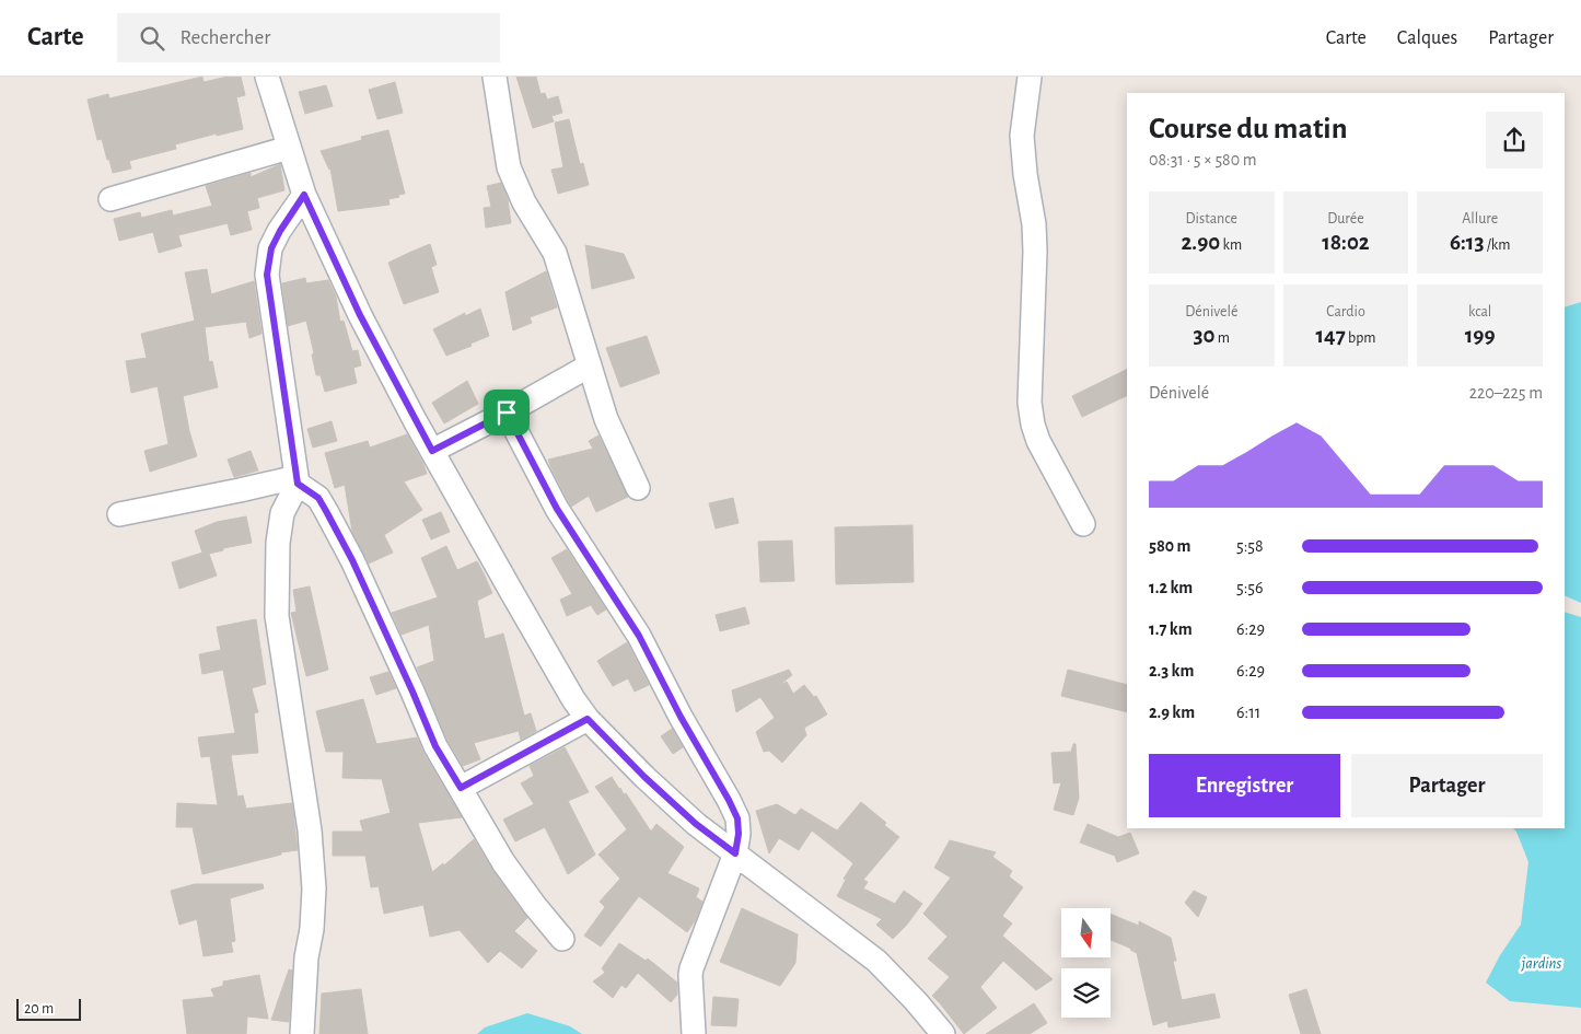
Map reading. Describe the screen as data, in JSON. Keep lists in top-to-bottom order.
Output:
{
  "water": ["jardins"],
  "scale_bar": "20 m",
  "north": "bottom",
  "page": {
    "header": "Carte",
    "search": "Rechercher",
    "nav": ["Carte", "Calques", "Partager"],
    "heading": ["Course du matin", "08:31 · 5 × 580 m"],
    "stats": [
      ["Distance", "2.90 km"],
      ["Durée", "18:02"],
      ["Allure", "6:13 /km"],
      ["Dénivelé", "30 m"],
      ["Cardio", "147 bpm"],
      ["kcal", "199"]
    ],
    "chart": ["Dénivelé", "220–225 m"],
    "list": [
      {
        "name": "580 m",
        "note": "5:58"
      },
      {
        "name": "1.2 km",
        "note": "5:56"
      },
      {
        "name": "1.7 km",
        "note": "6:29"
      },
      {
        "name": "2.3 km",
        "note": "6:29"
      },
      {
        "name": "2.9 km",
        "note": "6:11"
      }
    ],
    "buttons": ["Enregistrer", "Partager"],
    "scale": "20 m"
  }
}
